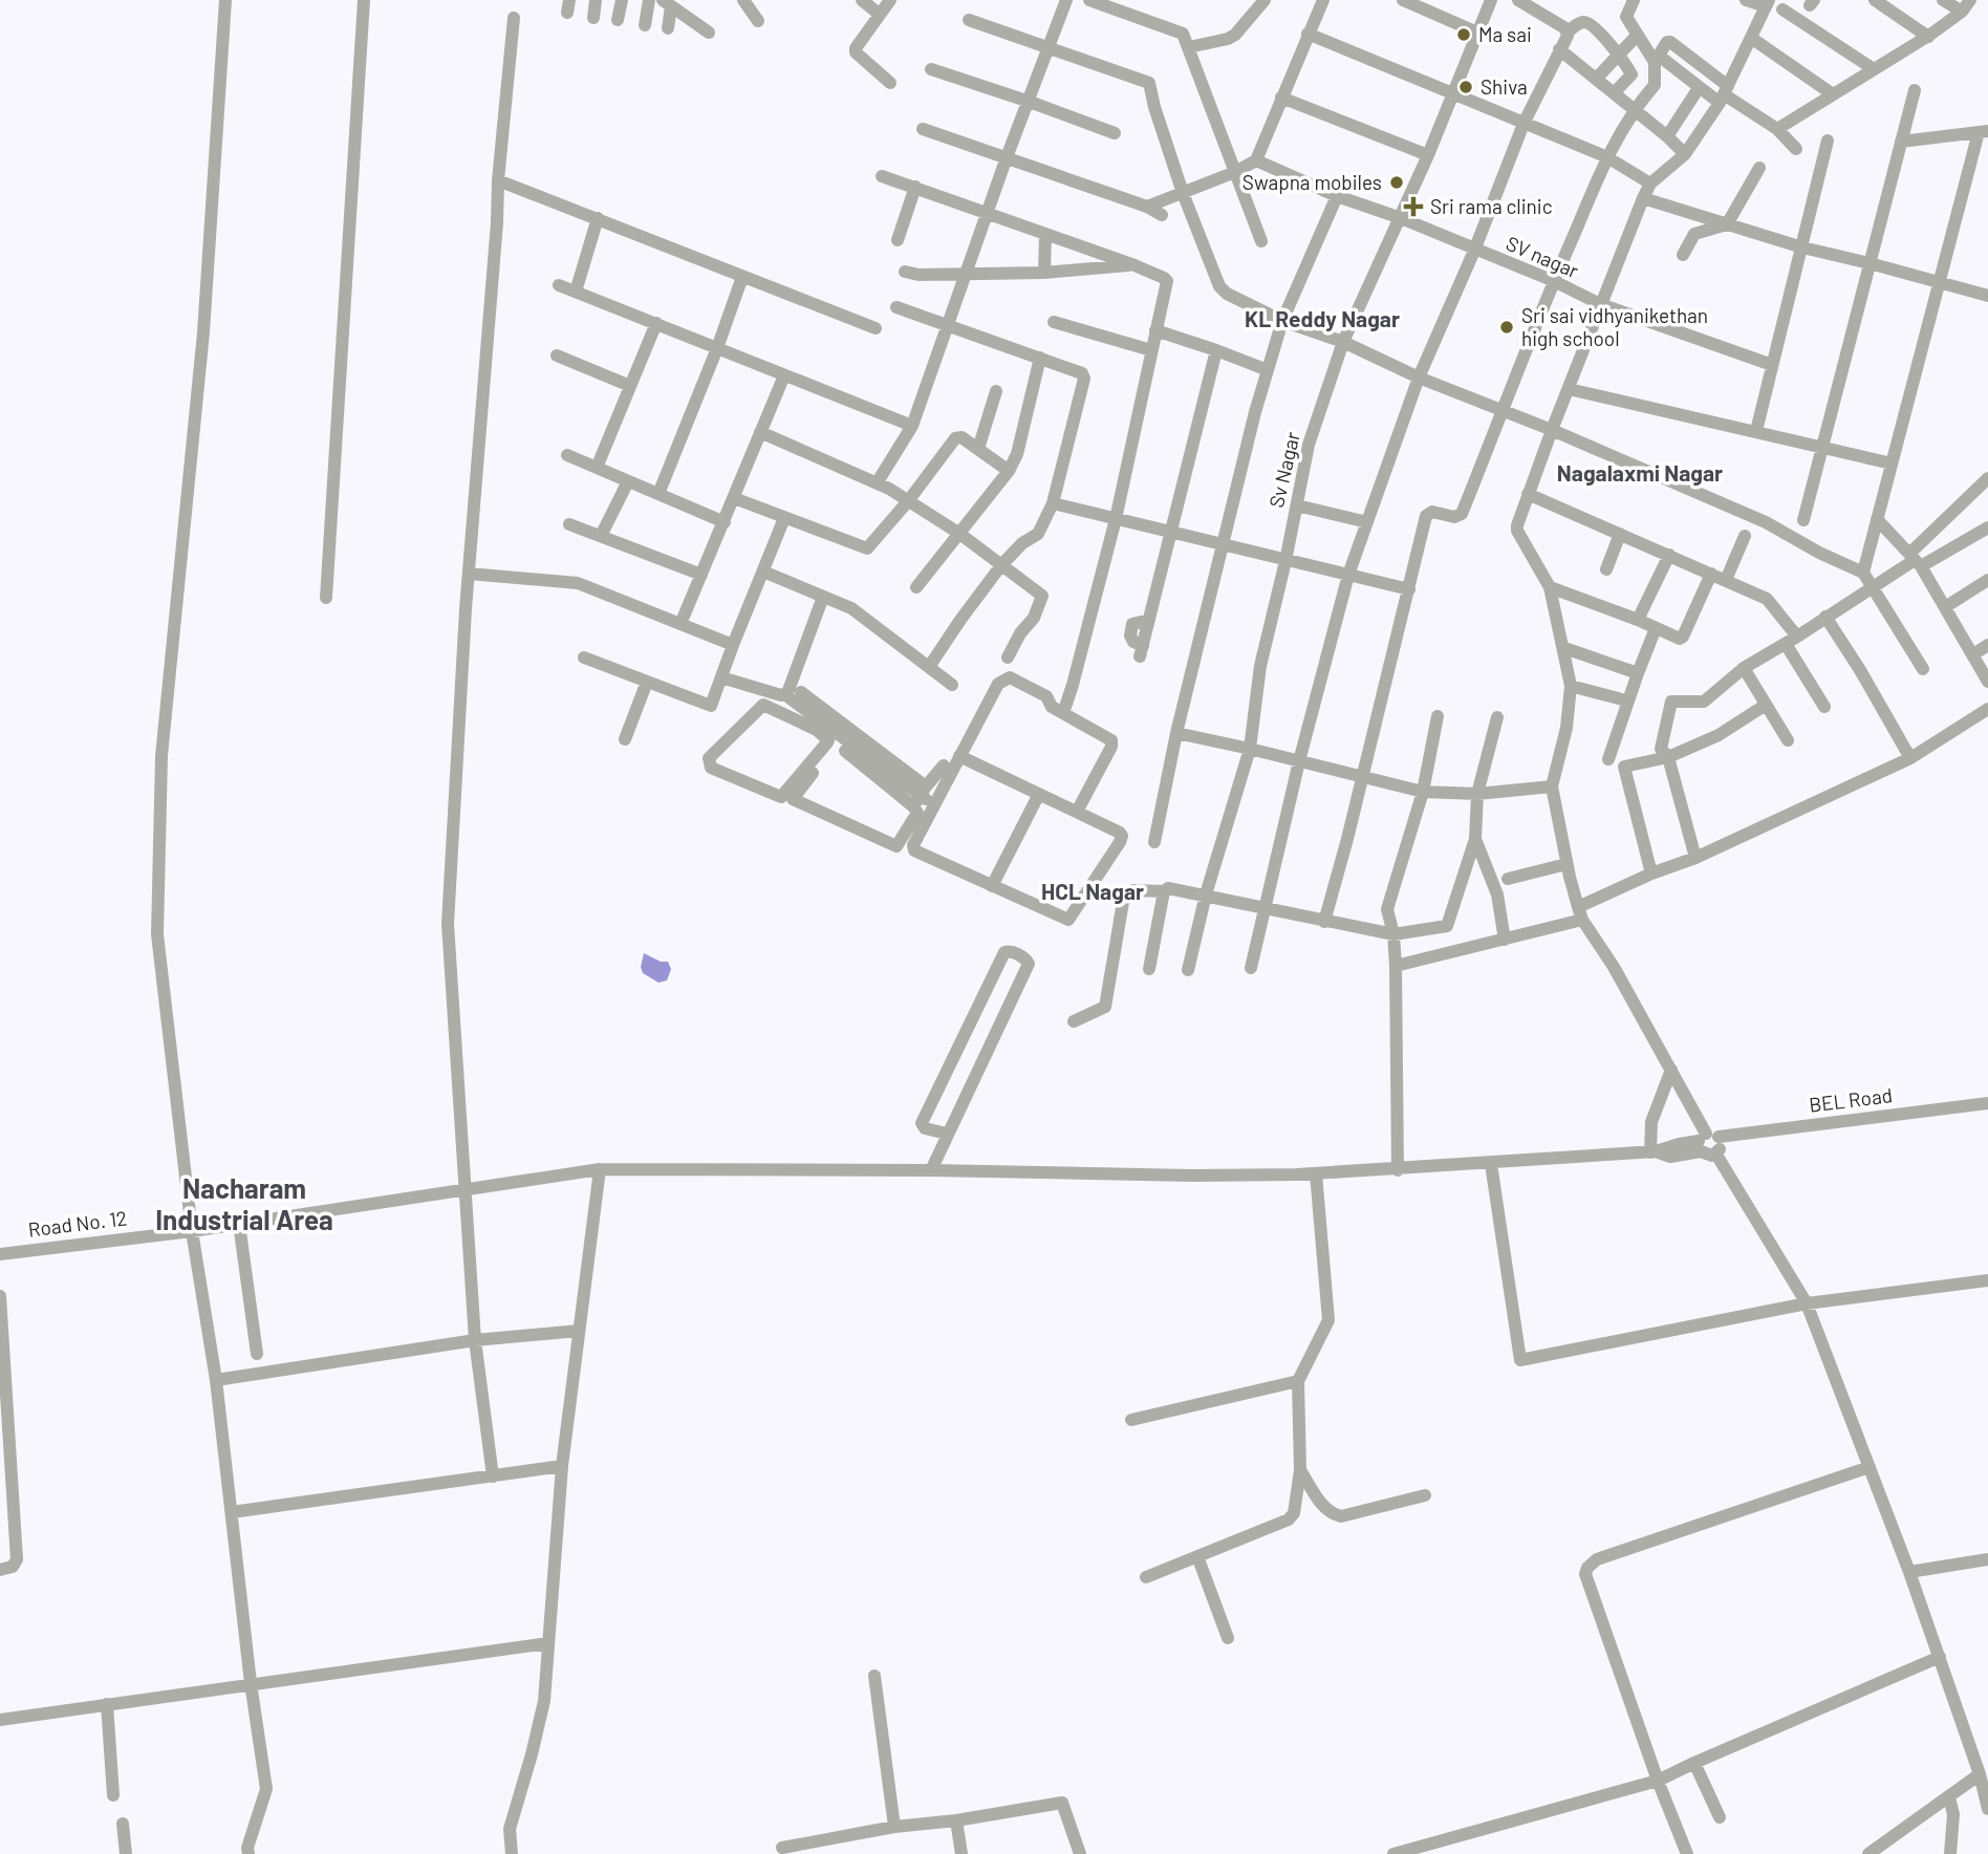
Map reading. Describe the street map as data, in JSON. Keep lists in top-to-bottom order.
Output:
{
  "streets": {
    "street": [
      "SV nagar",
      "Sv Nagar",
      "BEL Road",
      "Road No. 12"
    ]
  },
  "crossings": [
    ["SV nagar", "Sv Nagar"],
    ["BEL Road", "Road No. 12"]
  ],
  "districts": [
    "KL Reddy Nagar",
    "Nagalaxmi Nagar",
    "HCL Nagar",
    "Nacharam Industrial Area"
  ],
  "places": {
    "other": [
      "Ma sai",
      "Shiva",
      "Swapna mobiles",
      "Sri sai vidhyanikethan high school"
    ],
    "health": ["Sri rama clinic"]
  }
}
